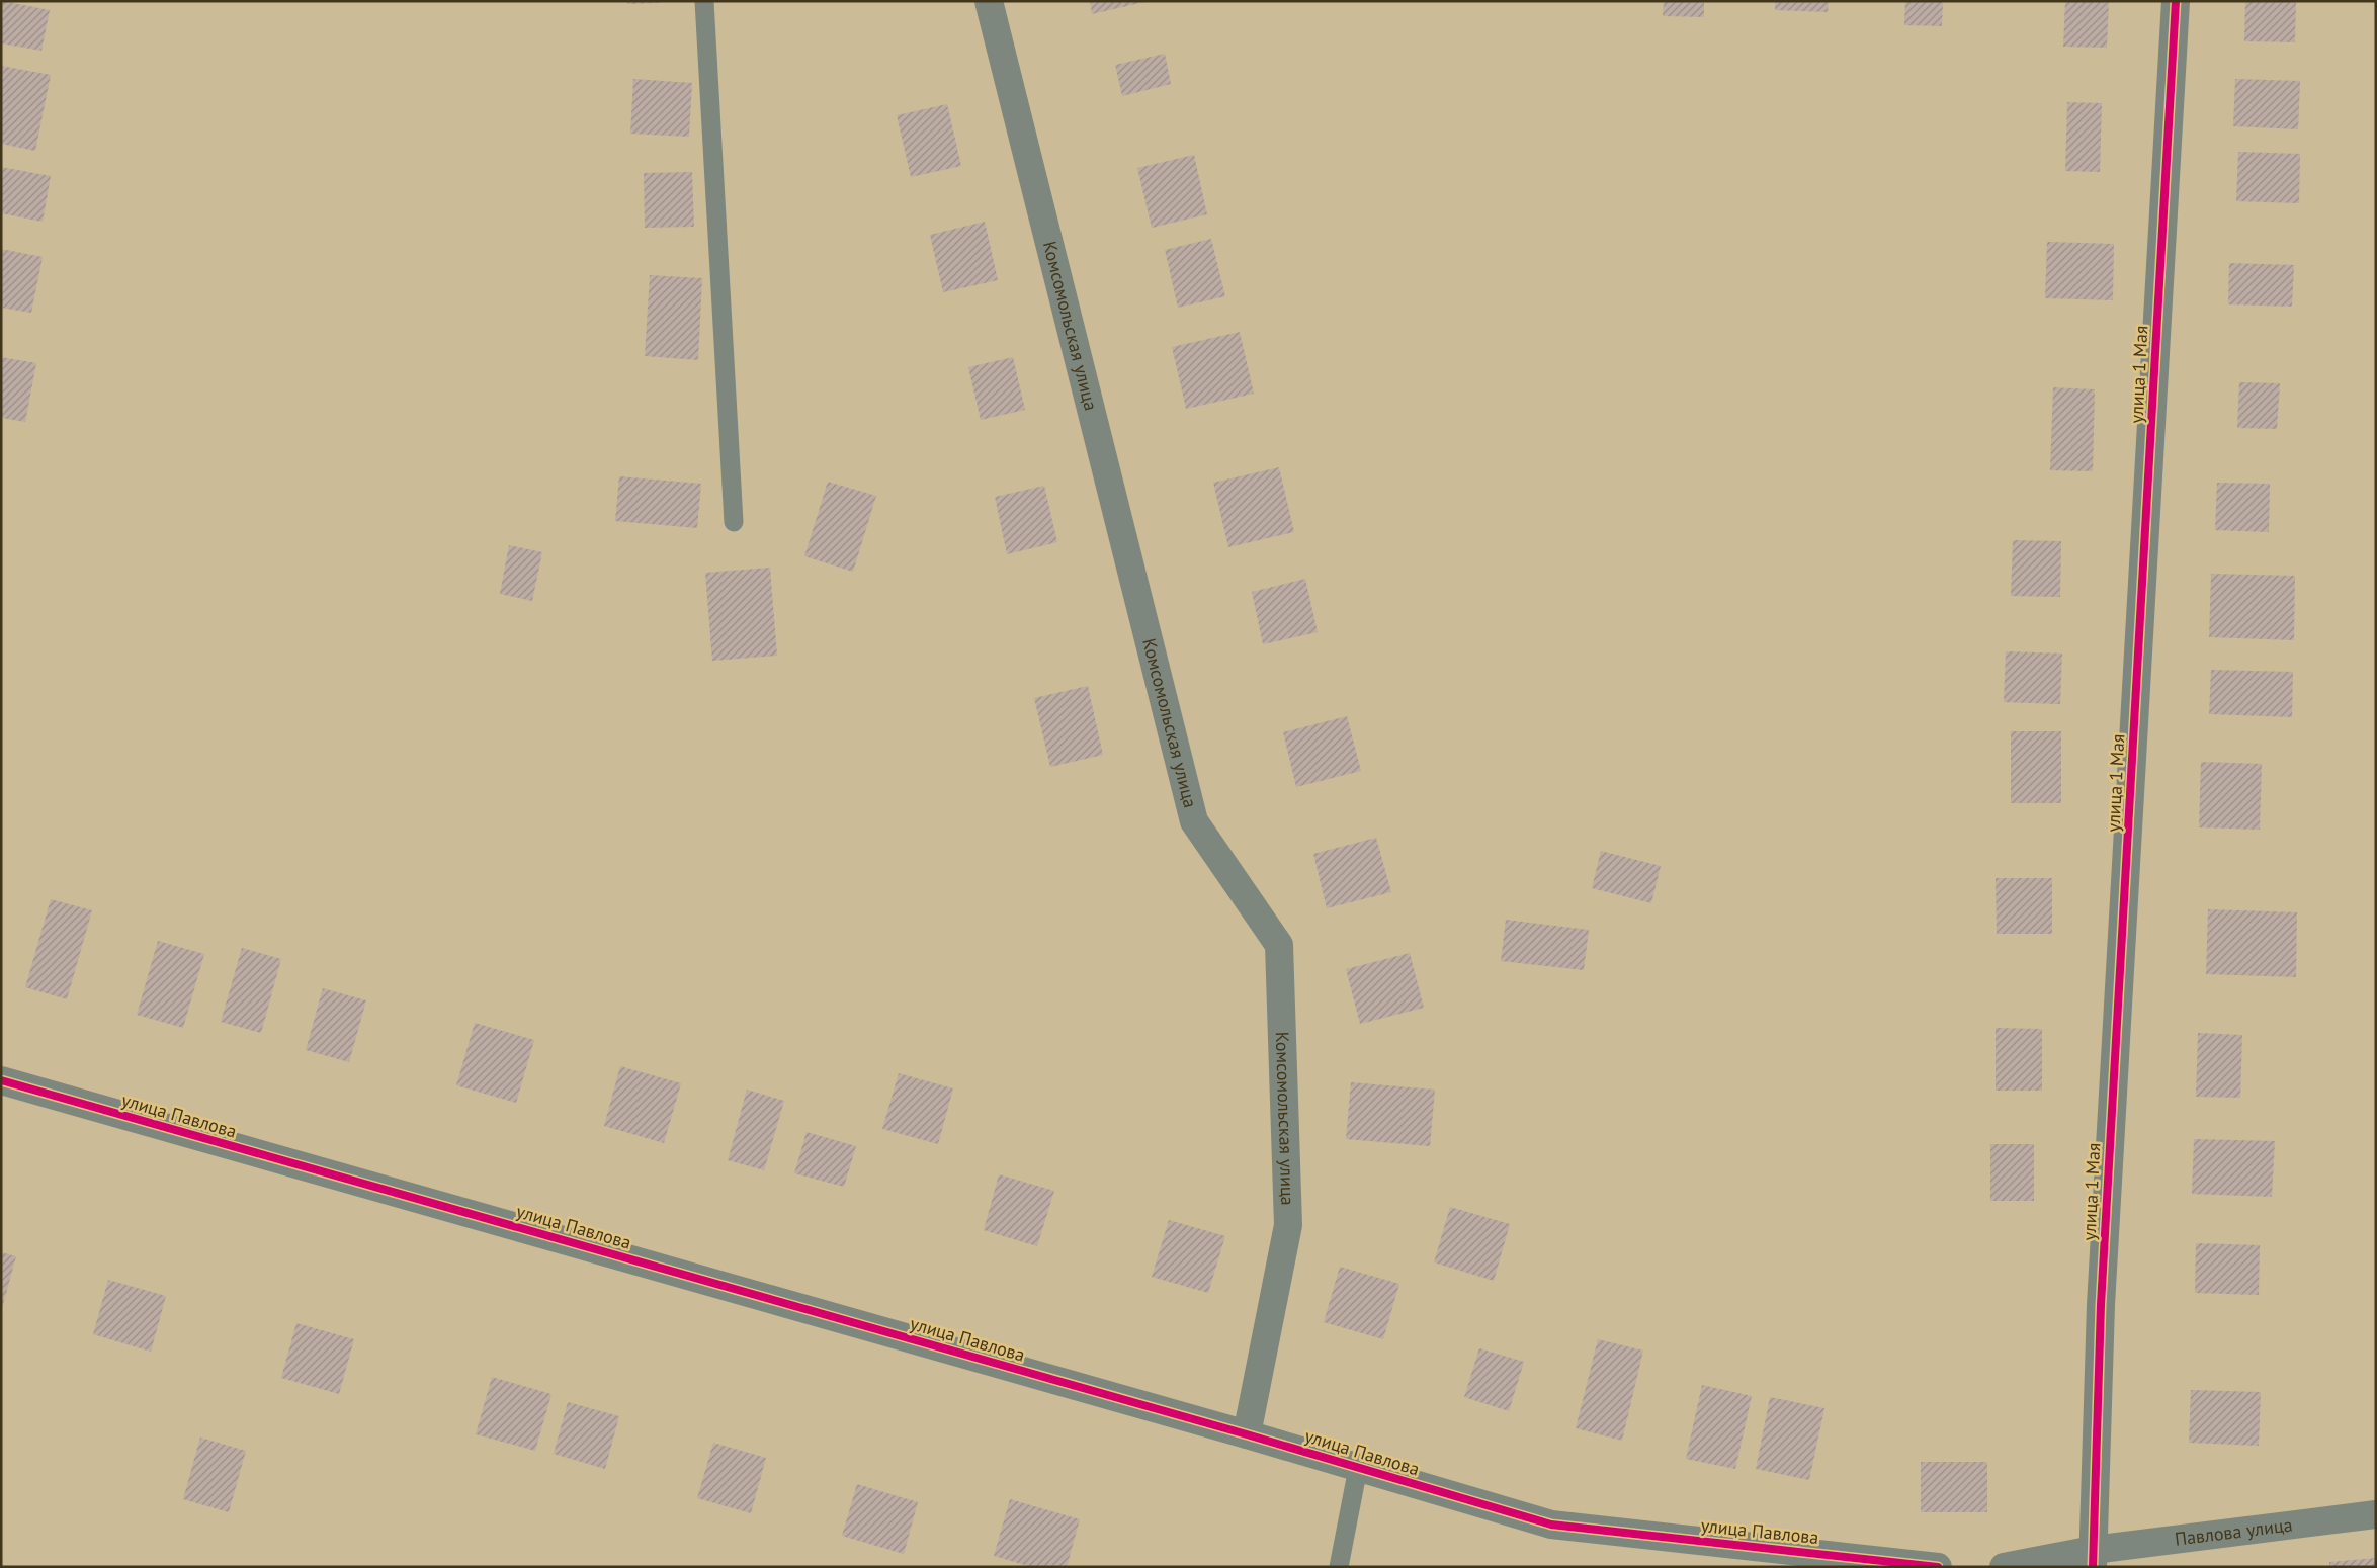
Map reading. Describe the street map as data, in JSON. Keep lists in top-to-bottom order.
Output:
{
  "streets": {
    "street": [
      "Комсомольская улица",
      "улица 1 Мая",
      "улица Павлова",
      "Павлова улица"
    ]
  },
  "crossings": [
    ["Комсомольская улица", "улица Павлова"],
    ["улица 1 Мая", "Павлова улица"]
  ]
}
